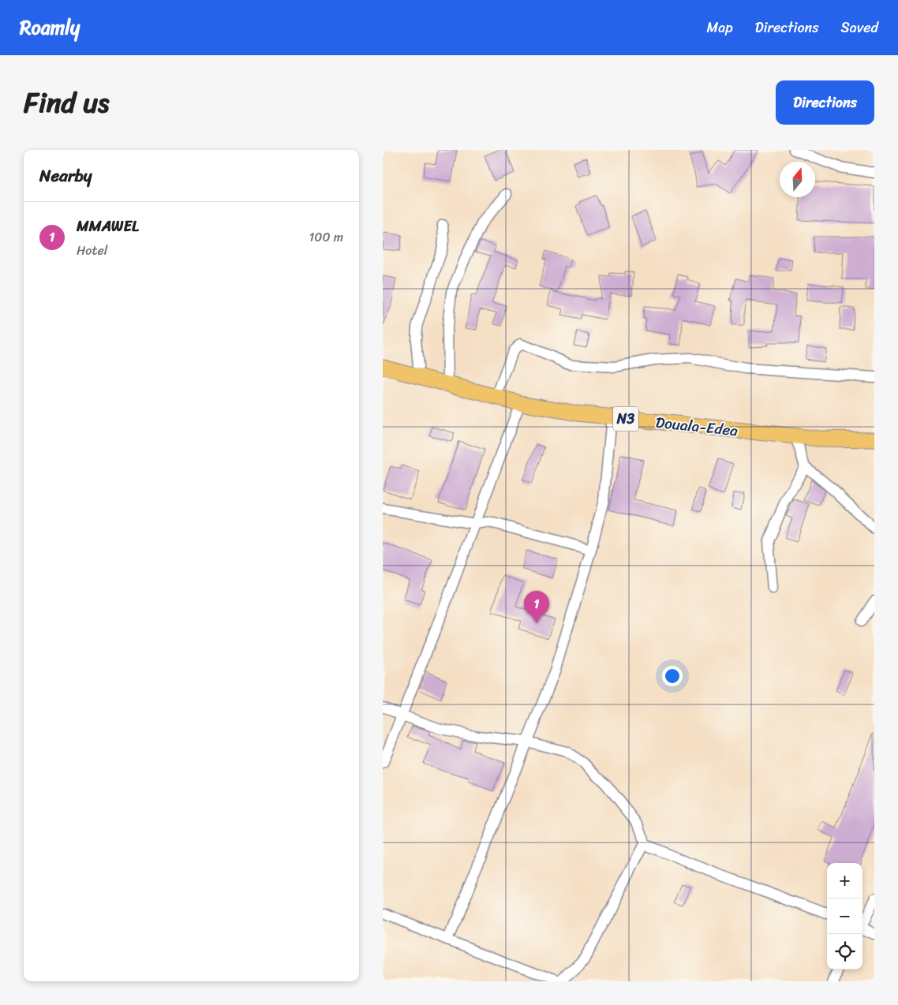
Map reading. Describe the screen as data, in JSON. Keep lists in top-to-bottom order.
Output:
{
  "streets": {
    "highway": ["N3", "Douala-Edea"]
  },
  "north": "top",
  "page": {
    "header": "Roamly",
    "nav": ["Map", "Directions", "Saved"],
    "title": "Find us",
    "buttons": "Directions",
    "heading": "Nearby",
    "list": [
      {
        "mark": "1",
        "name": "MMAWEL",
        "note": "Hotel",
        "value": "100 m"
      }
    ],
    "pins": "1",
    "map_buttons": ["+", "−"]
  }
}
